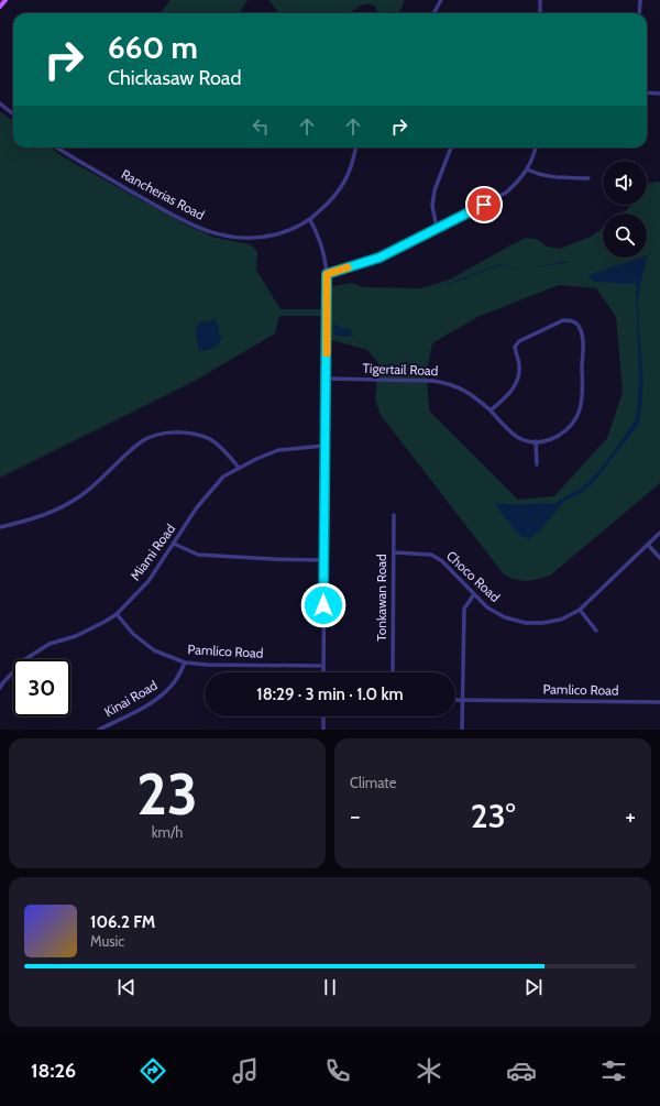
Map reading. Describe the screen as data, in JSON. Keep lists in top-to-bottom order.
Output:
{
  "streets": {
    "street": [
      "Rancherias Road",
      "Tigertail Road",
      "Miami Road",
      "Choco Road",
      "Tonkawan Road",
      "Pamlico Road",
      "Kinai Road"
    ]
  },
  "crossings": [
    ["Miami Road", "Pamlico Road"],
    ["Choco Road", "Tonkawan Road"],
    ["Pamlico Road", "Kinai Road"]
  ],
  "page": {
    "turn": ["660 m", "Chickasaw Road"],
    "limit": "30",
    "trip": "18:29 · 3 min · 1.0 km",
    "tile": [
      ["23", "km/h"],
      "Climate"
    ],
    "heat": ["−", "23°", "+"],
    "song": ["106.2 FM", "Music"],
    "tabs": "18:26"
  }
}
